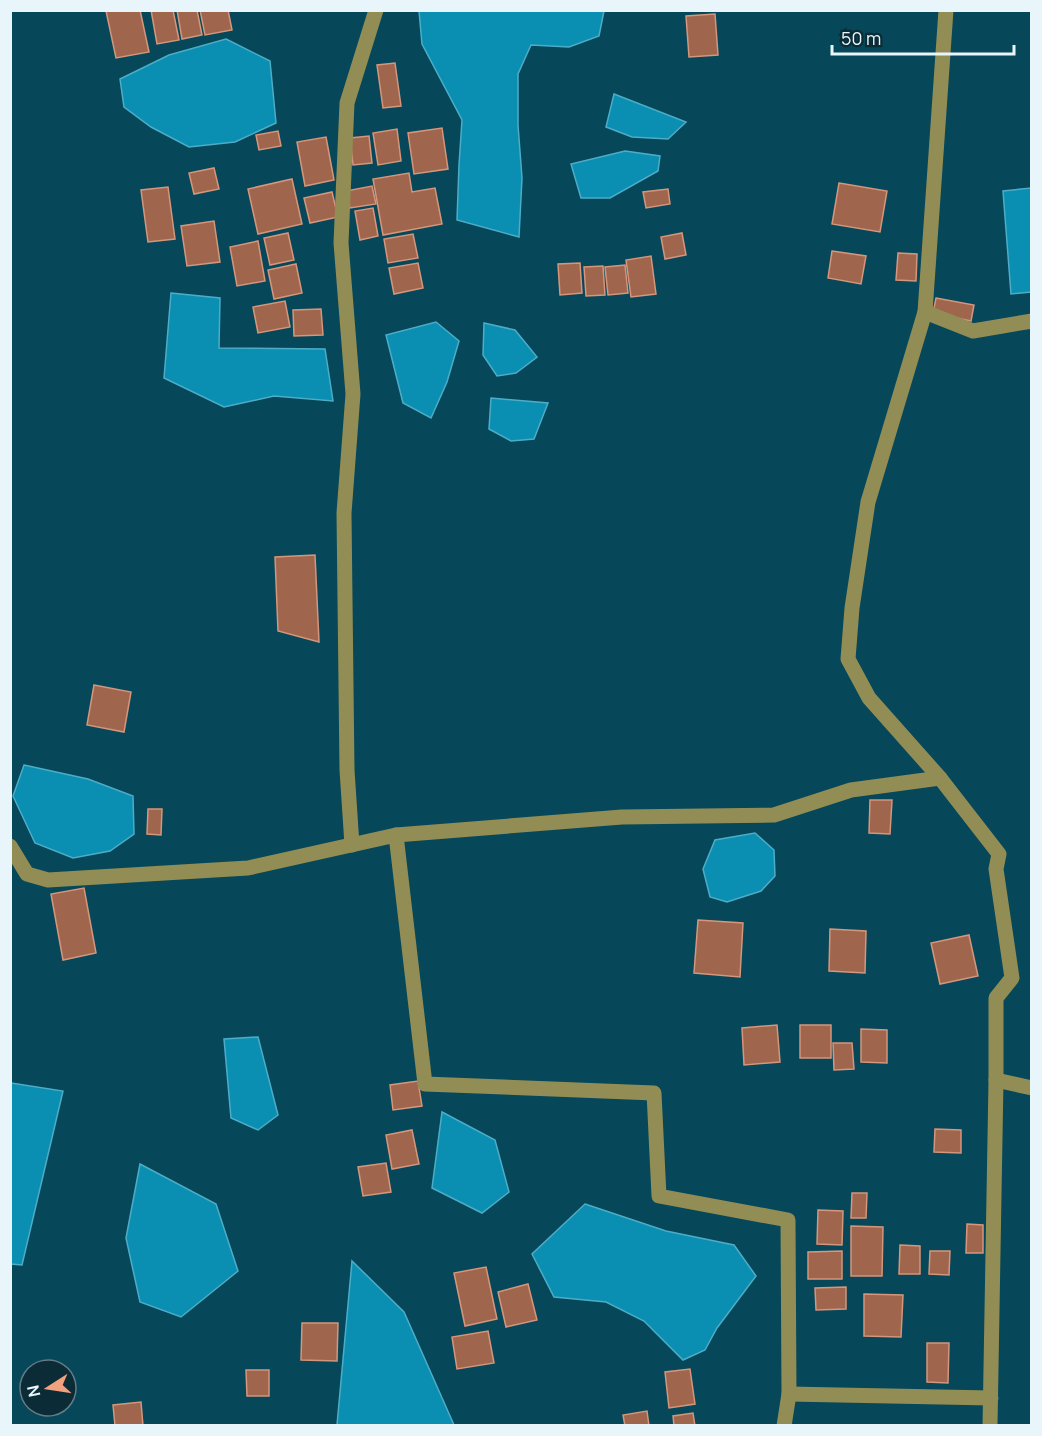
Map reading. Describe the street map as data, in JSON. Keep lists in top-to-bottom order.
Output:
{
  "scale_bar": "50 m",
  "north": "left"
}
